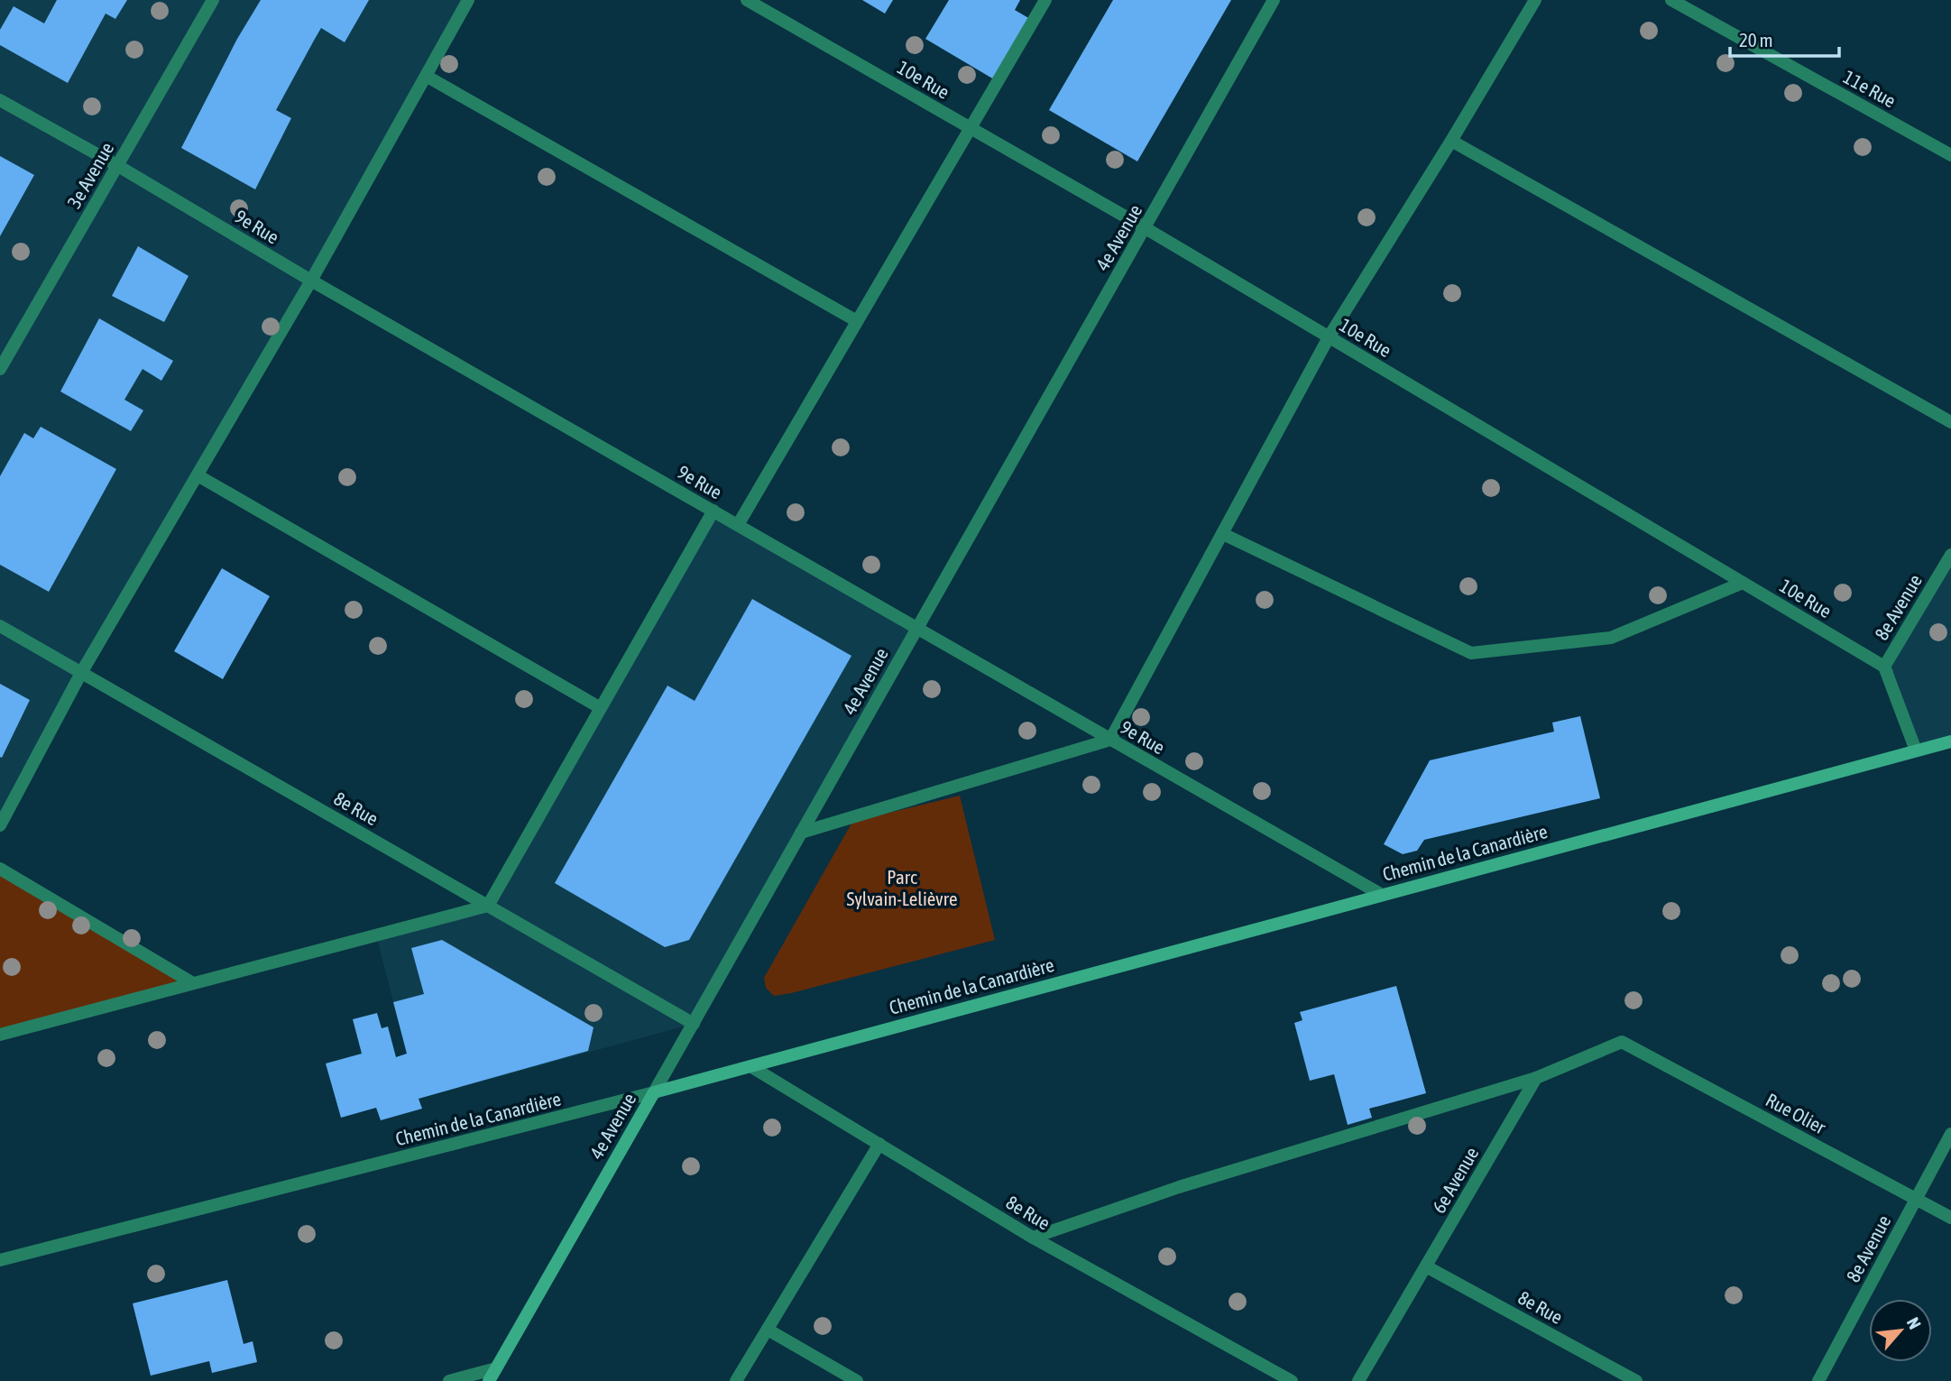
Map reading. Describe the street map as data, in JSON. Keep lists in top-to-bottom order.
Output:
{
  "streets": {
    "main road": ["4e Avenue", "Chemin de la Canardière"],
    "street": [
      "10e Rue",
      "11e Rue",
      "3e Avenue",
      "9e Rue",
      "8e Avenue",
      "8e Rue",
      "Rue Olier",
      "6e Avenue"
    ]
  },
  "crossings": [
    ["10e Rue", "4e Avenue"],
    ["10e Rue", "8e Avenue"],
    ["3e Avenue", "9e Rue"],
    ["9e Rue", "4e Avenue"],
    ["9e Rue", "Chemin de la Canardière"],
    ["4e Avenue", "8e Rue"],
    ["4e Avenue", "Chemin de la Canardière"],
    ["8e Avenue", "Chemin de la Canardière"],
    ["8e Avenue", "Rue Olier"],
    ["8e Rue", "Chemin de la Canardière"],
    ["8e Rue", "6e Avenue"],
    ["Rue Olier", "6e Avenue"]
  ],
  "parks": ["Parc Sylvain-Lelièvre"],
  "scale_bar": "20 m",
  "north": "top right"
}
